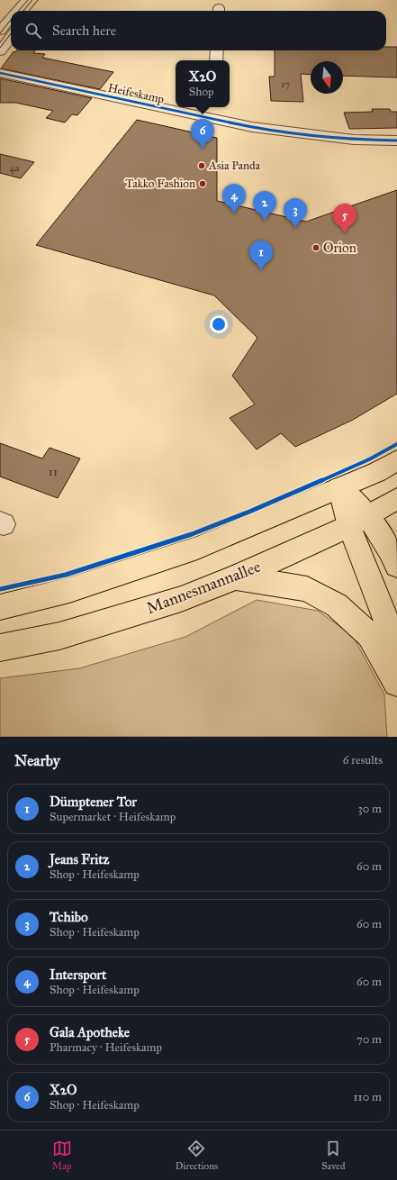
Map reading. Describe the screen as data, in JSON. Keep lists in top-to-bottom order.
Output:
{
  "streets": {
    "main road": ["Mannesmannallee"],
    "street": ["Heifeskamp"]
  },
  "places": ["Asia Panda", "Takko Fashion", "Orion"],
  "house_numbers": ["17", "4a", "11"],
  "north": "bottom",
  "page": {
    "search": "Search here",
    "popup": ["X2O", "Shop"],
    "pins": [
      "6",
      "4",
      "2",
      "3",
      "5",
      "1"
    ],
    "heading": ["Nearby", "6 results"],
    "list": [
      {
        "mark": "1",
        "name": "Dümptener Tor",
        "note": "Supermarket · Heifeskamp",
        "value": "30 m"
      },
      {
        "mark": "2",
        "name": "Jeans Fritz",
        "note": "Shop · Heifeskamp",
        "value": "60 m"
      },
      {
        "mark": "3",
        "name": "Tchibo",
        "note": "Shop · Heifeskamp",
        "value": "60 m"
      },
      {
        "mark": "4",
        "name": "Intersport",
        "note": "Shop · Heifeskamp",
        "value": "60 m"
      },
      {
        "mark": "5",
        "name": "Gala Apotheke",
        "note": "Pharmacy · Heifeskamp",
        "value": "70 m"
      },
      {
        "mark": "6",
        "name": "X2O",
        "note": "Shop · Heifeskamp",
        "value": "110 m"
      }
    ],
    "nav": ["Map", "Directions", "Saved"]
  }
}
